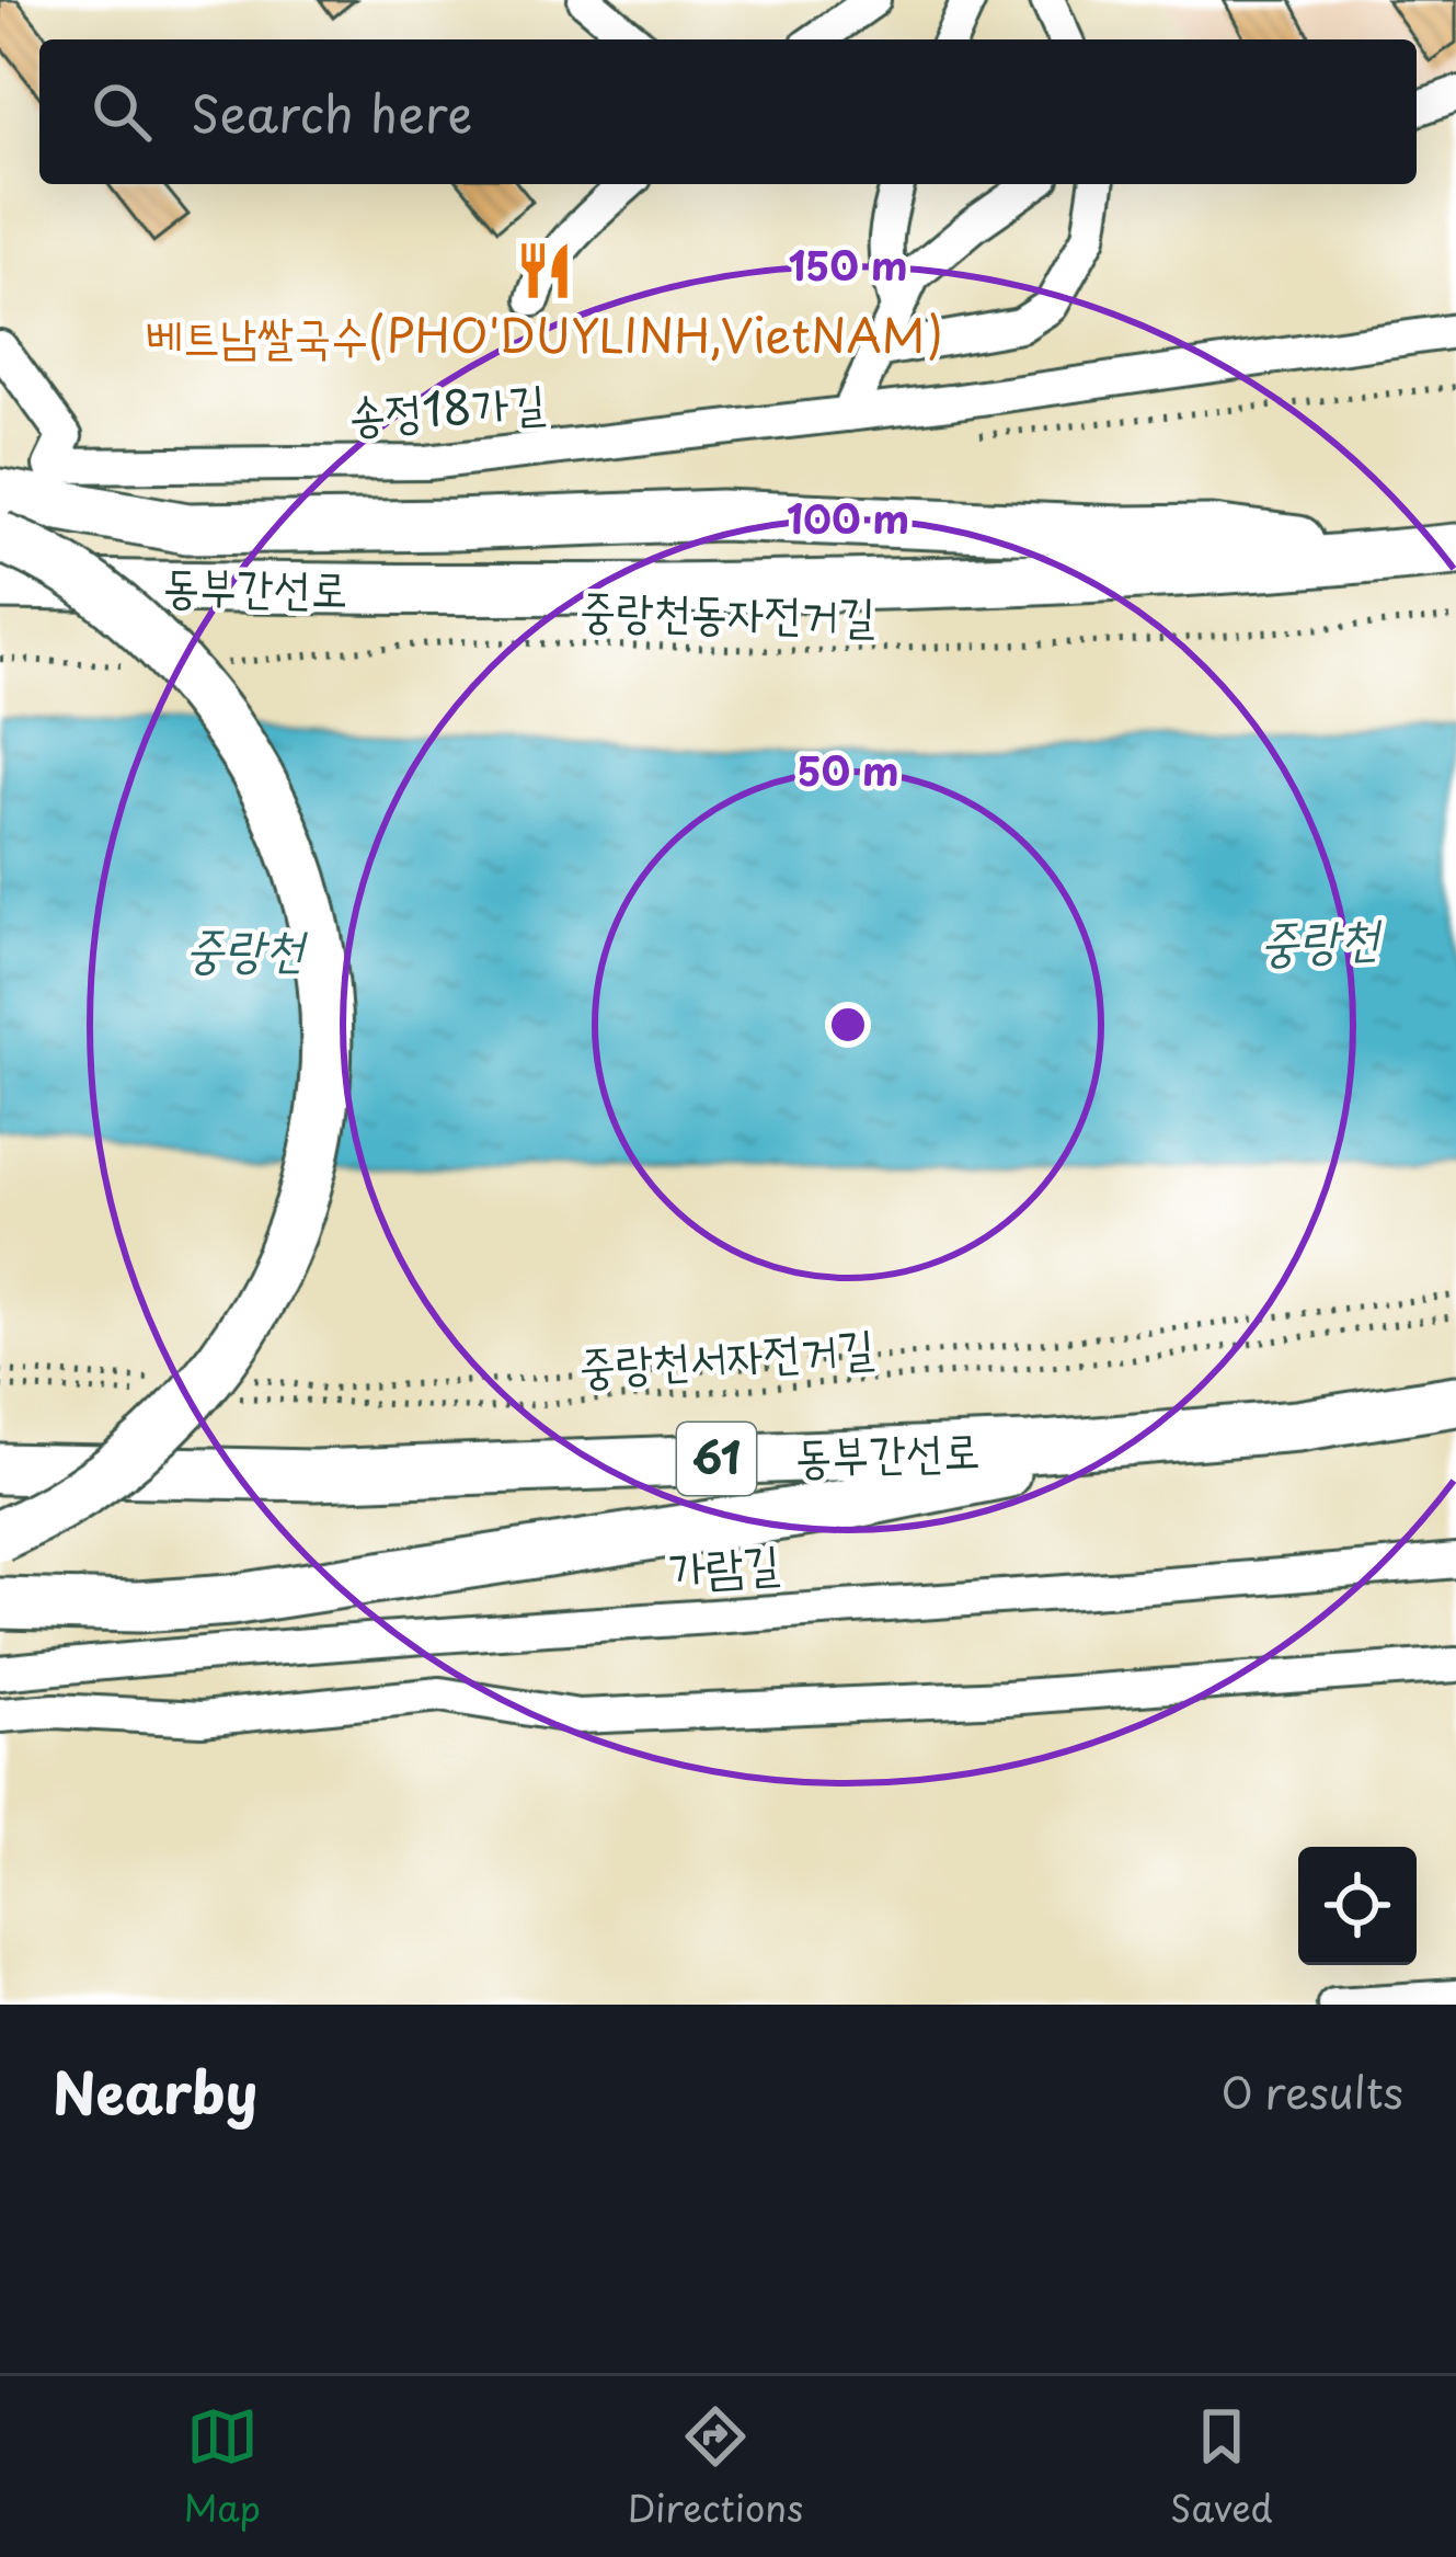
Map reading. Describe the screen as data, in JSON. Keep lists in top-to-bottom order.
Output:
{
  "streets": {
    "highway": ["동부간선로", "61"],
    "street": ["송정18가길", "가람길"],
    "path": ["중랑천동자전거길", "중랑천서자전거길"]
  },
  "water": ["중랑천"],
  "places": {
    "restaurant": ["베트남쌀국수(PHO'DUYLINH,VietNAM)"]
  },
  "page": {
    "search": "Search here",
    "heading": ["Nearby", "0 results"],
    "nav": ["Map", "Directions", "Saved"]
  },
  "rings": ["150 m", "100 m", "50 m"]
}
